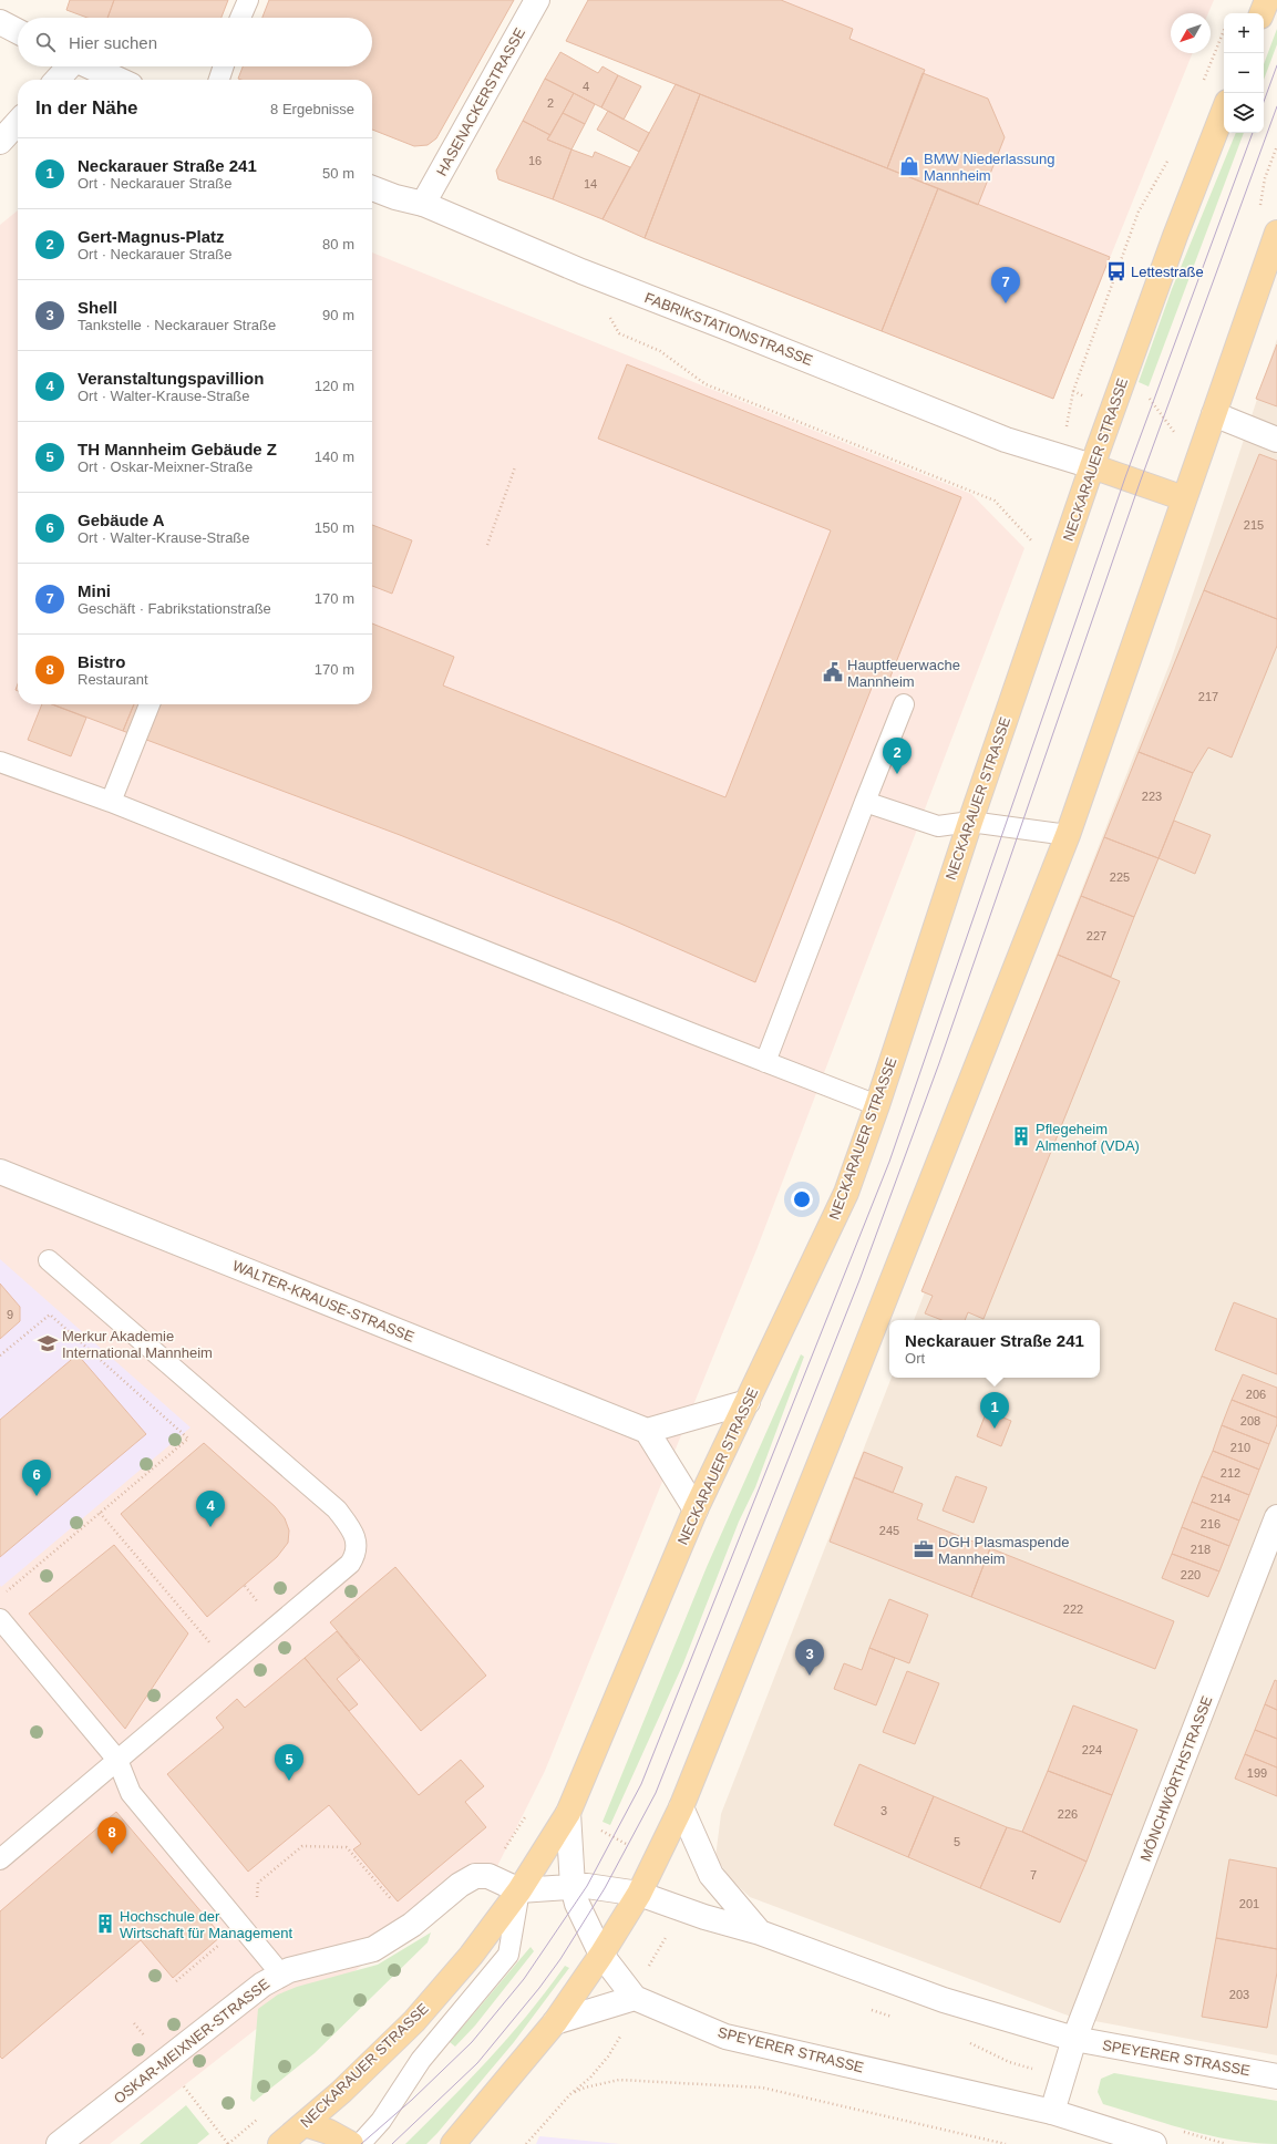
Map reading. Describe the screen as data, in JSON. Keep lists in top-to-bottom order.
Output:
{
  "streets": {
    "main road": ["NECKARAUER STRASSE"],
    "street": [
      "HASENACKERSTRASSE",
      "FABRIKSTATIONSTRASSE",
      "WALTER-KRAUSE-STRASSE",
      "MÖNCHWÖRTHSTRASSE",
      "OSKAR-MEIXNER-STRASSE",
      "SPEYERER STRASSE"
    ]
  },
  "crossings": [
    ["HASENACKERSTRASSE", "FABRIKSTATIONSTRASSE"],
    ["FABRIKSTATIONSTRASSE", "NECKARAUER STRASSE"],
    ["NECKARAUER STRASSE", "SPEYERER STRASSE"],
    ["MÖNCHWÖRTHSTRASSE", "SPEYERER STRASSE"]
  ],
  "places": {
    "shop": ["BMW Niederlassung Mannheim"],
    "bus stop": ["Lettestraße"],
    "public building": ["Hauptfeuerwache Mannheim"],
    "building": ["Pflegeheim Almenhof (VDA)", "Hochschule der Wirtschaft für Management"],
    "school or university": ["Merkur Akademie International Mannheim"],
    "office": ["DGH Plasmaspende Mannheim"]
  },
  "house_numbers": [
    "4",
    "2",
    "16",
    "14",
    "215",
    "217",
    "223",
    "225",
    "227",
    "9",
    "206",
    "208",
    "210",
    "212",
    "214",
    "216",
    "245",
    "218",
    "220",
    "222",
    "224",
    "199",
    "3",
    "226",
    "5",
    "7",
    "201",
    "203"
  ],
  "north": "bottom left",
  "page": {
    "map_buttons": ["+", "−"],
    "search": "Hier suchen",
    "heading": ["In der Nähe", "8 Ergebnisse"],
    "list": [
      {
        "mark": "1",
        "name": "Neckarauer Straße 241",
        "note": "Ort · Neckarauer Straße",
        "value": "50 m"
      },
      {
        "mark": "2",
        "name": "Gert-Magnus-Platz",
        "note": "Ort · Neckarauer Straße",
        "value": "80 m"
      },
      {
        "mark": "3",
        "name": "Shell",
        "note": "Tankstelle · Neckarauer Straße",
        "value": "90 m"
      },
      {
        "mark": "4",
        "name": "Veranstaltungspavillion",
        "note": "Ort · Walter-Krause-Straße",
        "value": "120 m"
      },
      {
        "mark": "5",
        "name": "TH Mannheim Gebäude Z",
        "note": "Ort · Oskar-Meixner-Straße",
        "value": "140 m"
      },
      {
        "mark": "6",
        "name": "Gebäude A",
        "note": "Ort · Walter-Krause-Straße",
        "value": "150 m"
      },
      {
        "mark": "7",
        "name": "Mini",
        "note": "Geschäft · Fabrikstationstraße",
        "value": "170 m"
      },
      {
        "mark": "8",
        "name": "Bistro",
        "note": "Restaurant",
        "value": "170 m"
      }
    ],
    "pins": [
      "7",
      "2",
      "1",
      "6",
      "4",
      "3",
      "5",
      "8"
    ],
    "popup": ["Neckarauer Straße 241", "Ort"]
  }
}
